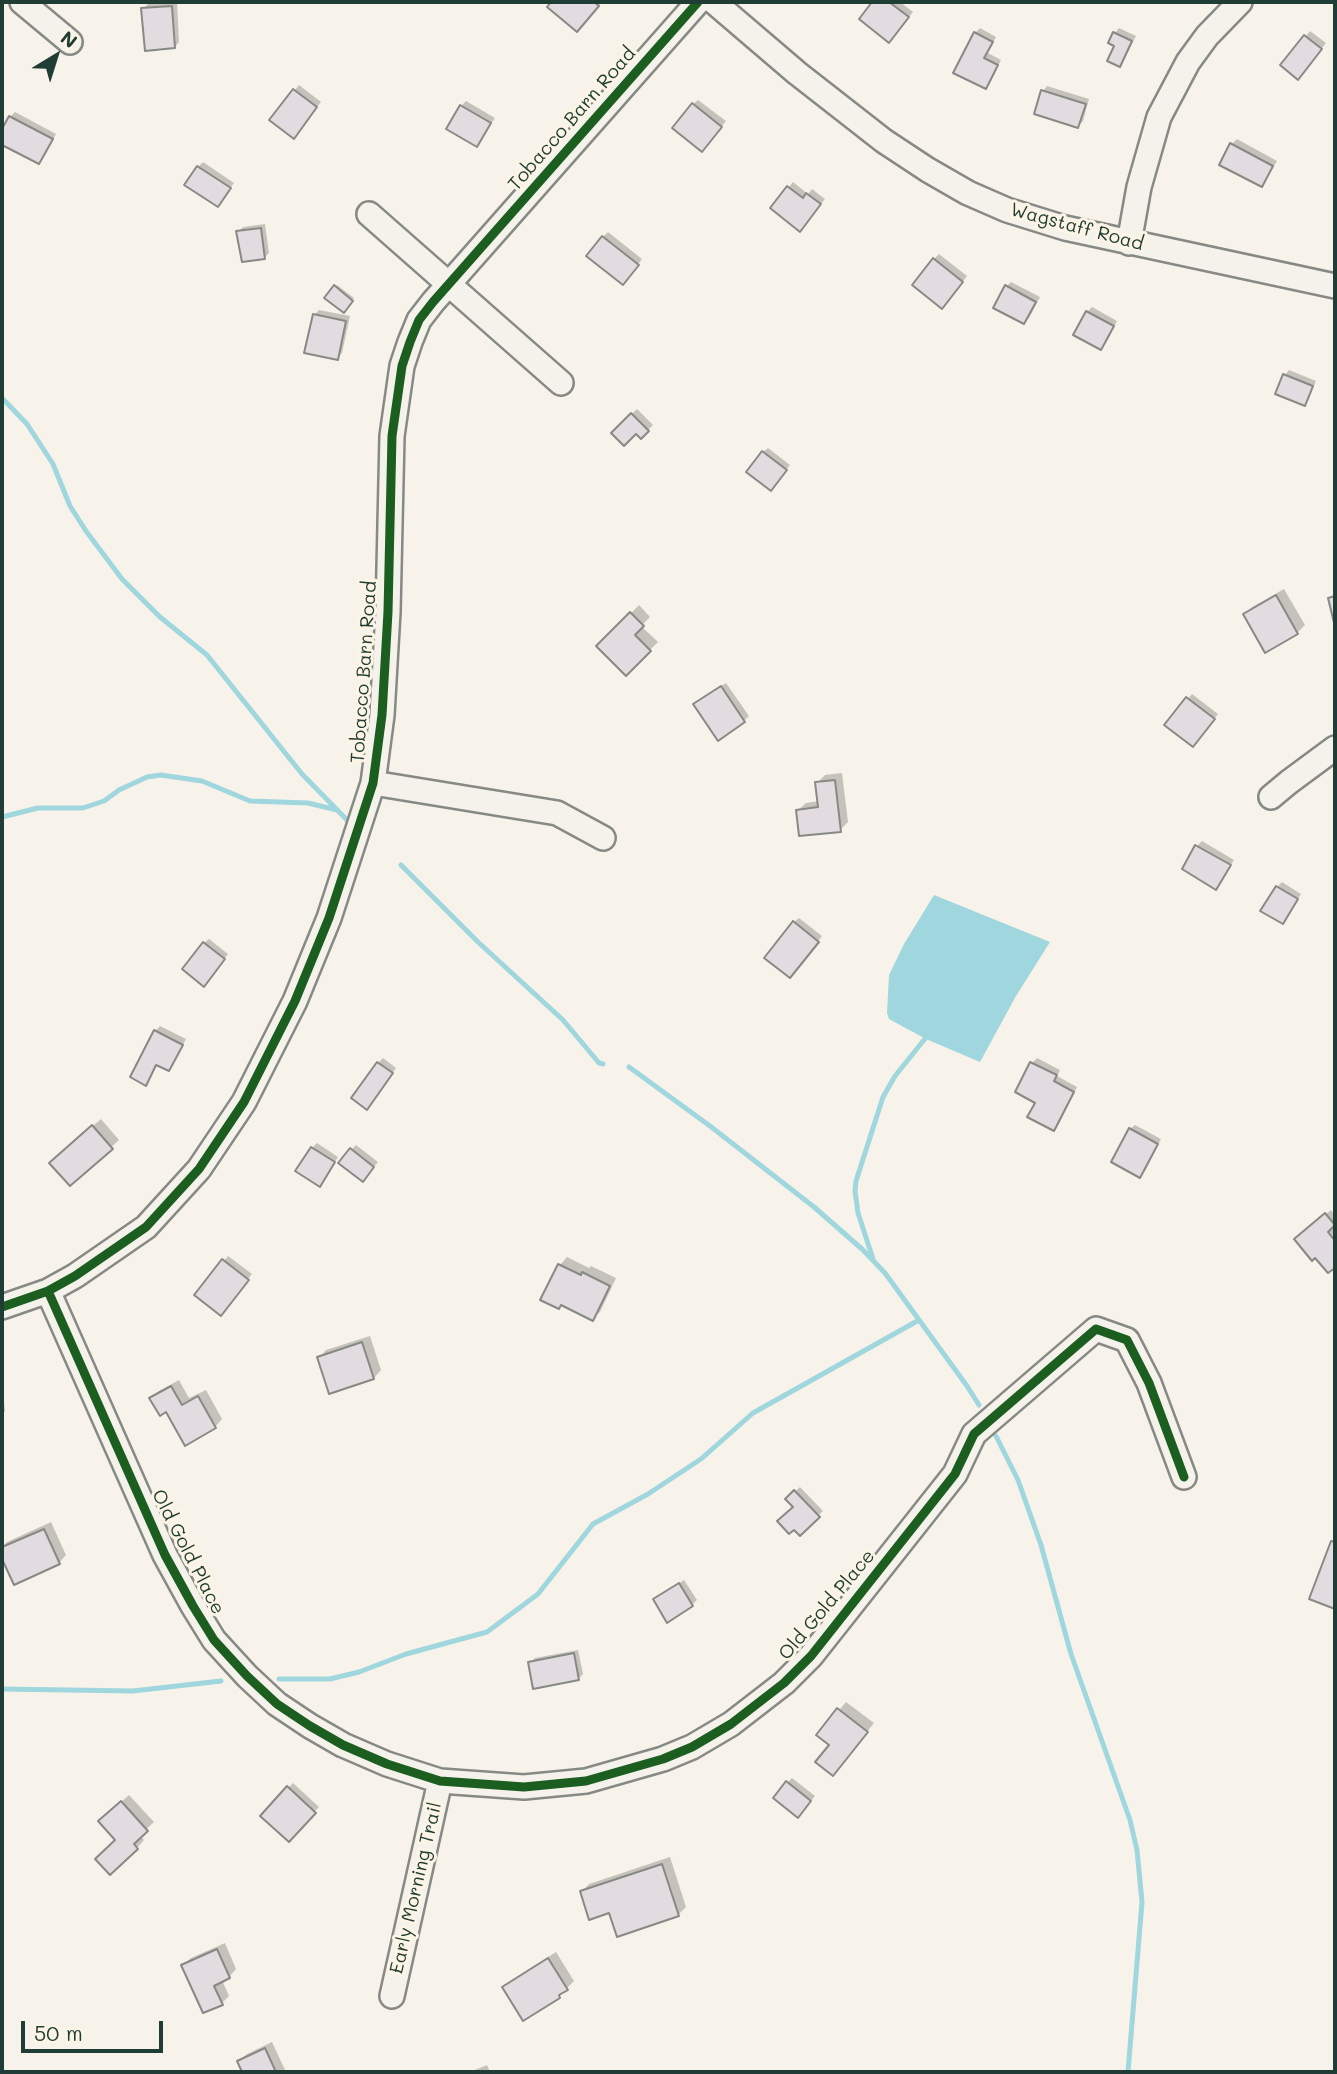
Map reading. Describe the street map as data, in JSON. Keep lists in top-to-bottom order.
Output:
{
  "streets": {
    "street": [
      "Tobacco Barn Road",
      "Wagstaff Road",
      "Old Gold Place",
      "Early Morning Trail"
    ]
  },
  "crossings": [
    ["Tobacco Barn Road", "Old Gold Place"],
    ["Old Gold Place", "Early Morning Trail"]
  ],
  "scale_bar": "50 m",
  "north": "top right"
}
